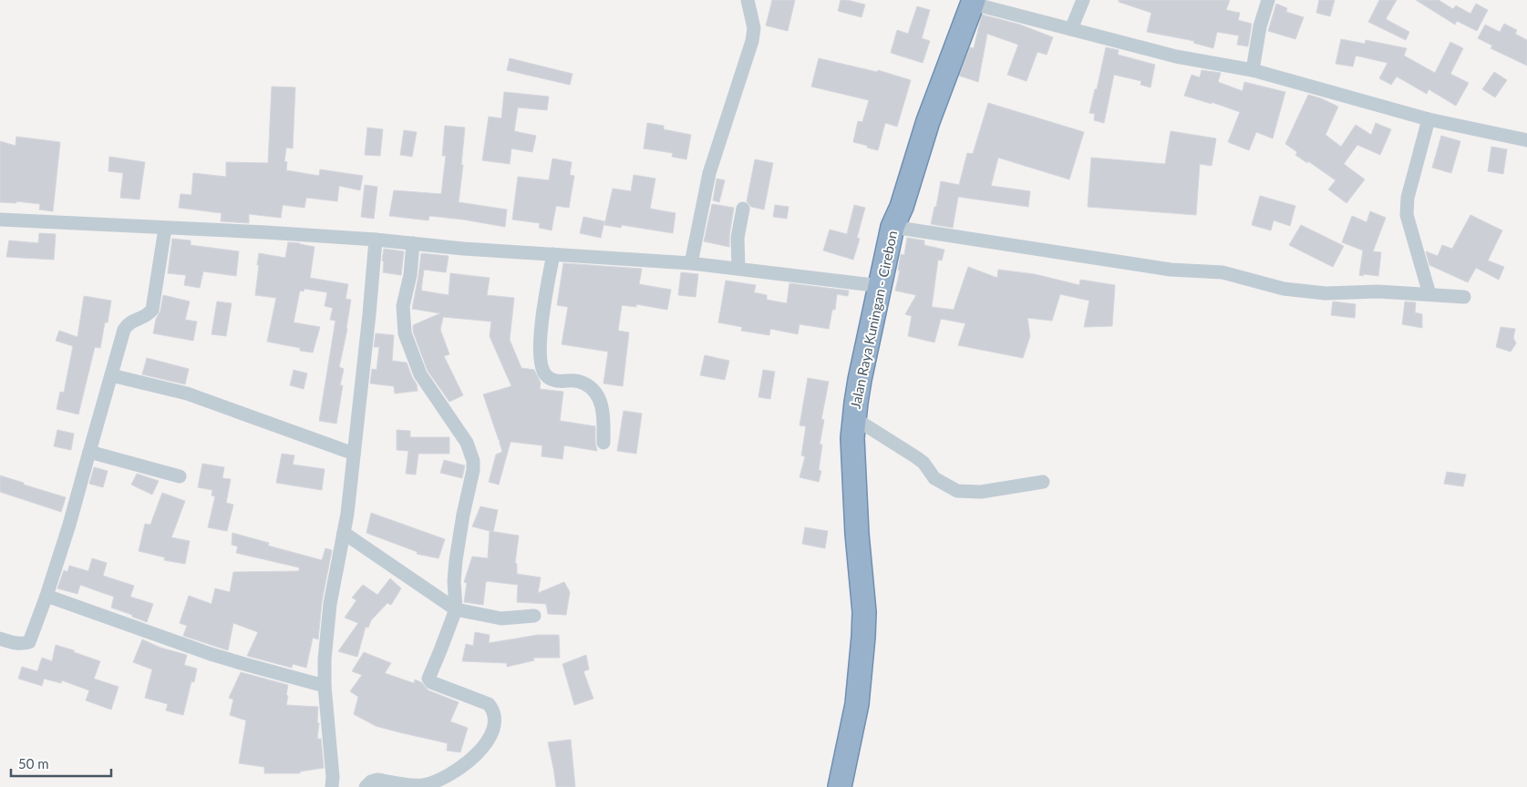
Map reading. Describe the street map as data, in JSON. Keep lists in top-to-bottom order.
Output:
{
  "streets": {
    "highway": ["Jalan Raya Kuningan - Cirebon"]
  },
  "scale_bar": "50 m"
}
